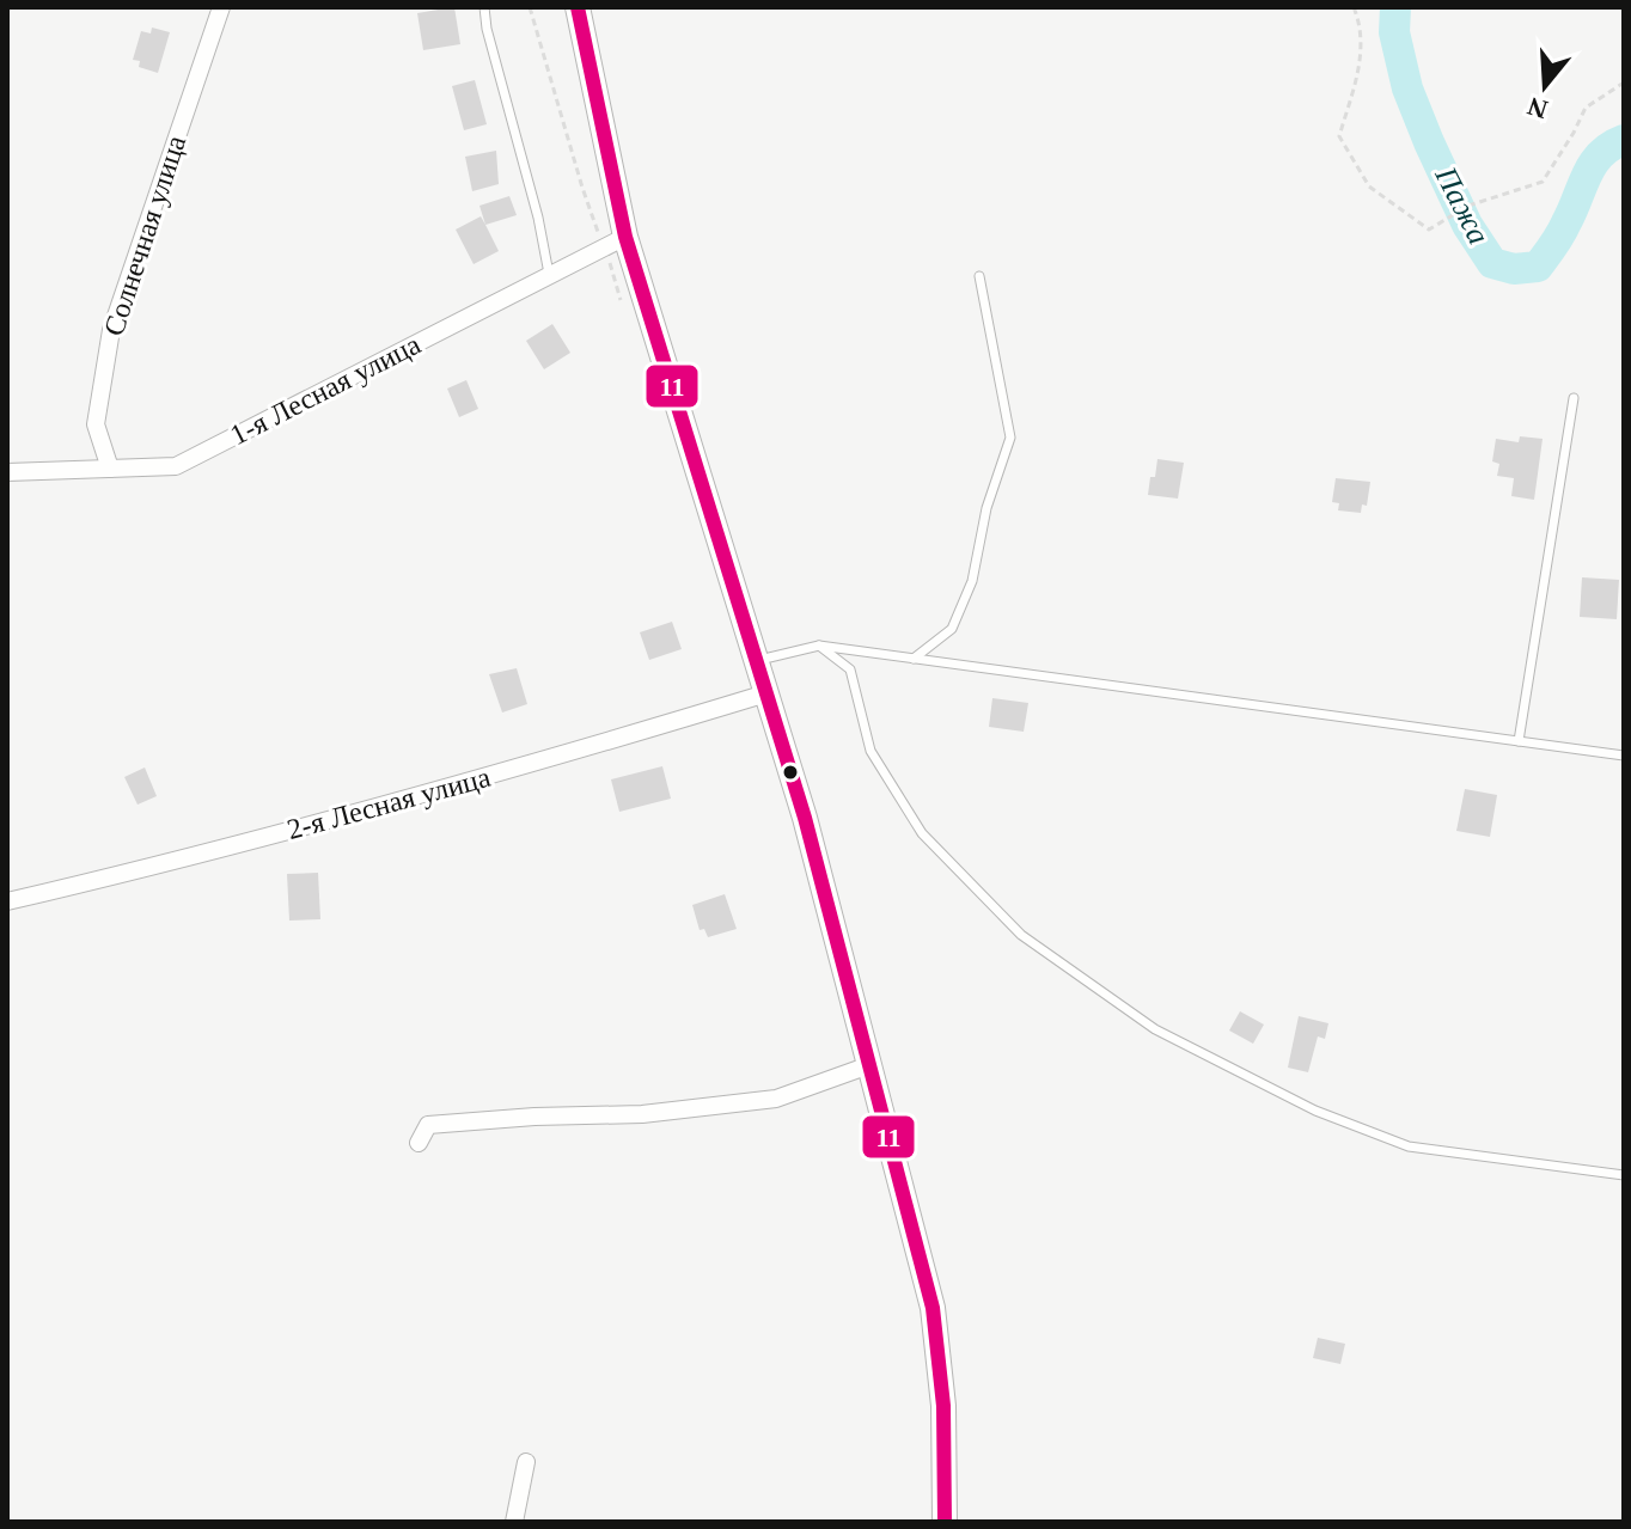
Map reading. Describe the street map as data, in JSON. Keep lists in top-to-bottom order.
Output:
{
  "streets": {
    "street": ["Солнечная улица", "1-я Лесная улица", "2-я Лесная улица"]
  },
  "crossings": [
    ["Солнечная улица", "1-я Лесная улица"]
  ],
  "water": ["Пажа"],
  "lines": ["transit line 11"],
  "north": "bottom"
}
